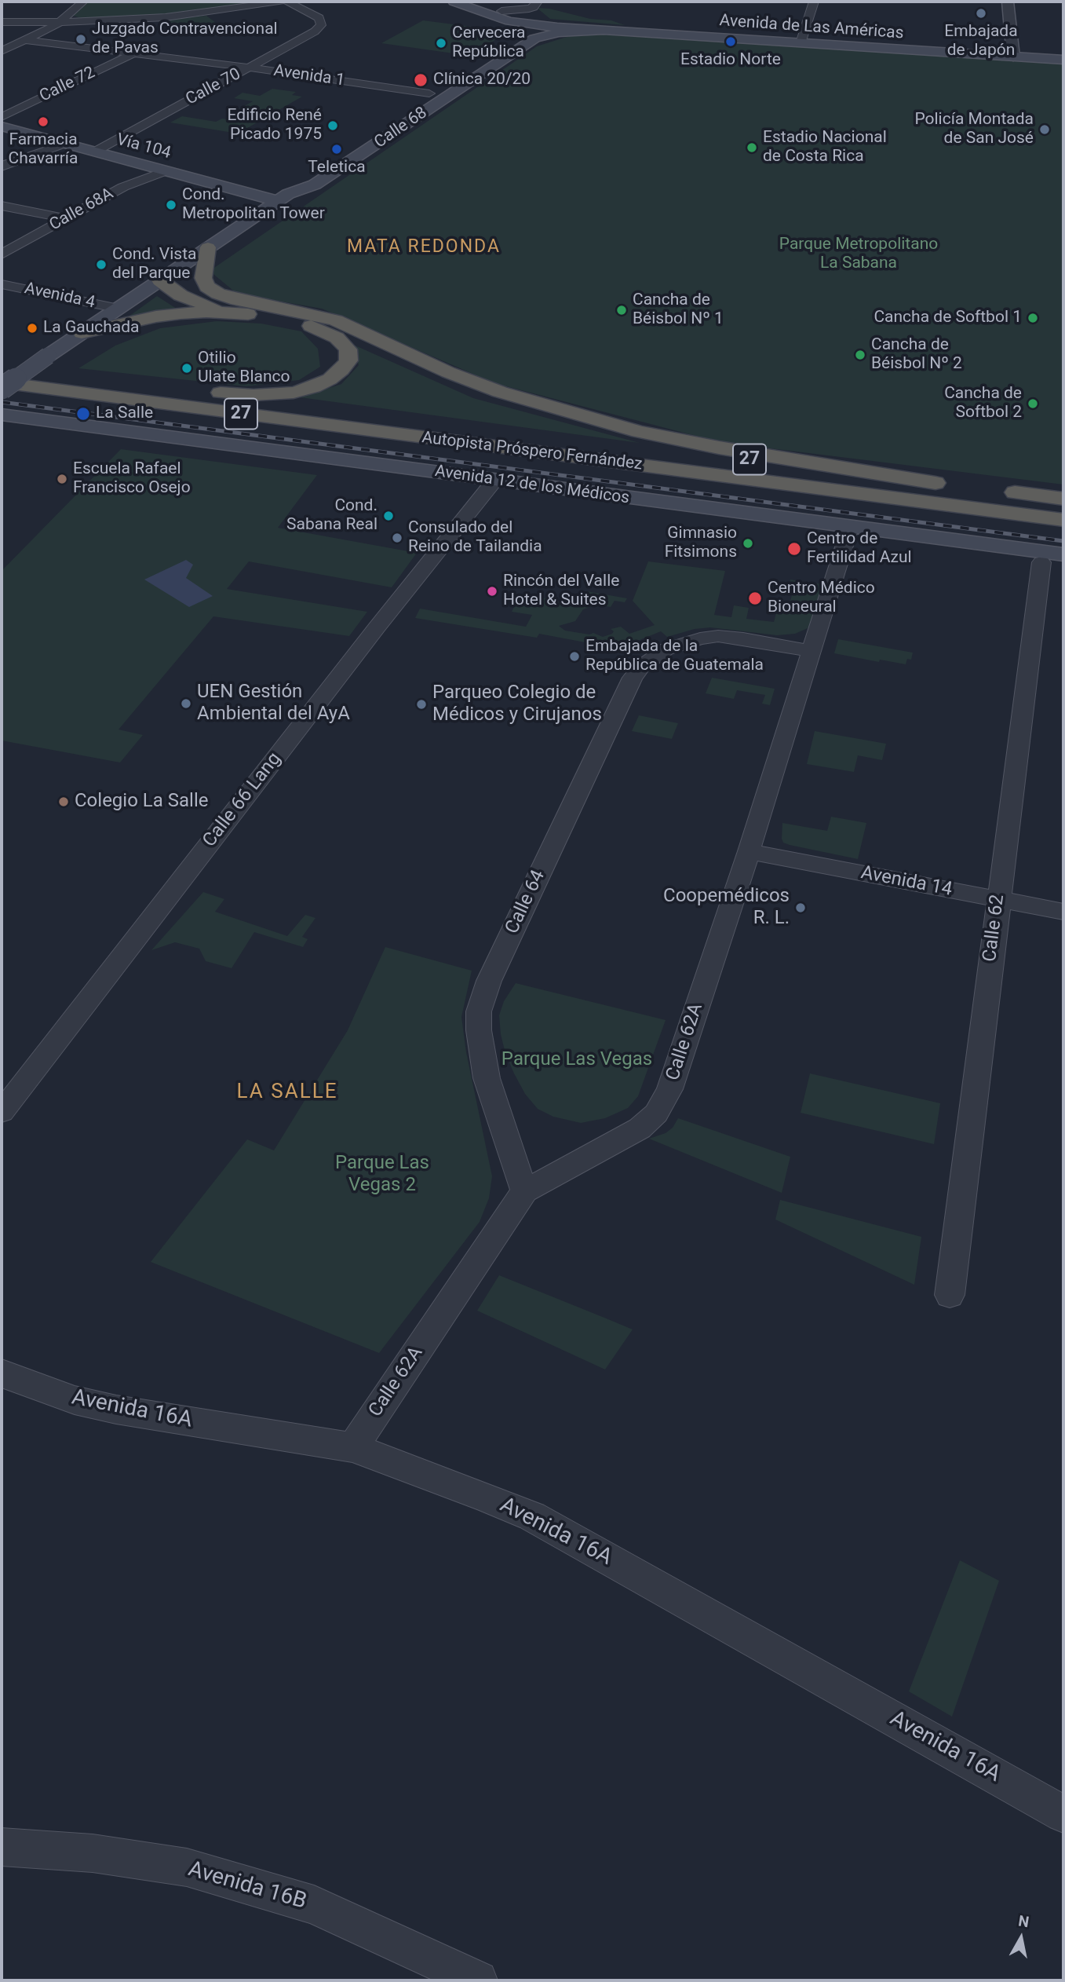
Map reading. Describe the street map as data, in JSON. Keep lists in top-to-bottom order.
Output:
{
  "streets": {
    "highway": ["27", "Autopista Próspero Fernández"],
    "main road": [
      "Avenida de Las Américas",
      "Calle 68",
      "Vía 104",
      "Avenida 12 de los Médicos"
    ],
    "street": [
      "Avenida 1",
      "Calle 72",
      "Calle 70",
      "Calle 68A",
      "Avenida 4",
      "Calle 66 Lang",
      "Avenida 14",
      "Calle 64",
      "Calle 62",
      "Calle 62A",
      "Avenida 16A",
      "Avenida 16B"
    ]
  },
  "crossings": [
    ["Avenida de Las Américas", "Calle 68"],
    ["Avenida 1", "Calle 72"],
    ["Avenida 1", "Calle 70"],
    ["Avenida 1", "Calle 68"],
    ["Calle 70", "Vía 104"],
    ["Calle 68", "Vía 104"],
    ["Calle 68", "Avenida 4"],
    ["Vía 104", "Calle 68A"],
    ["Avenida 12 de los Médicos", "Calle 66 Lang"],
    ["Avenida 12 de los Médicos", "Calle 62"],
    ["Avenida 12 de los Médicos", "Calle 62A"],
    ["Avenida 14", "Calle 62"],
    ["Avenida 14", "Calle 62A"],
    ["Calle 64", "Calle 62A"],
    ["Calle 62A", "Avenida 16A"]
  ],
  "districts": ["MATA REDONDA", "LA SALLE"],
  "parks": ["Parque Metropolitano La Sabana", "Parque Las Vegas", "Parque Las Vegas 2"],
  "places": [
    "Embajada de Japón",
    "Juzgado Contravencional de Pavas",
    "Estadio Norte",
    "Cervecera República",
    "Clínica 20/20",
    "Farmacia Chavarría",
    "Edificio René Picado 1975",
    "Policía Montada de San José",
    "Estadio Nacional de Costa Rica",
    "Teletica",
    "Cond. Metropolitan Tower",
    "Cond. Vista del Parque",
    "Cancha de Béisbol Nº 1",
    "Cancha de Softbol 1",
    "La Gauchada",
    "Cancha de Béisbol Nº 2",
    "Otilio Ulate Blanco",
    "Cancha de Softbol 2",
    "La Salle",
    "Escuela Rafael Francisco Osejo",
    "Cond. Sabana Real",
    "Consulado del Reino de Tailandia",
    "Gimnasio Fitsimons",
    "Centro de Fertilidad Azul",
    "Rincón del Valle Hotel & Suites",
    "Centro Médico Bioneural",
    "Embajada de la República de Guatemala",
    "UEN Gestión Ambiental del AyA",
    "Parqueo Colegio de Médicos y Cirujanos",
    "Colegio La Salle",
    "Coopemédicos R. L."
  ],
  "north": "top"
}
